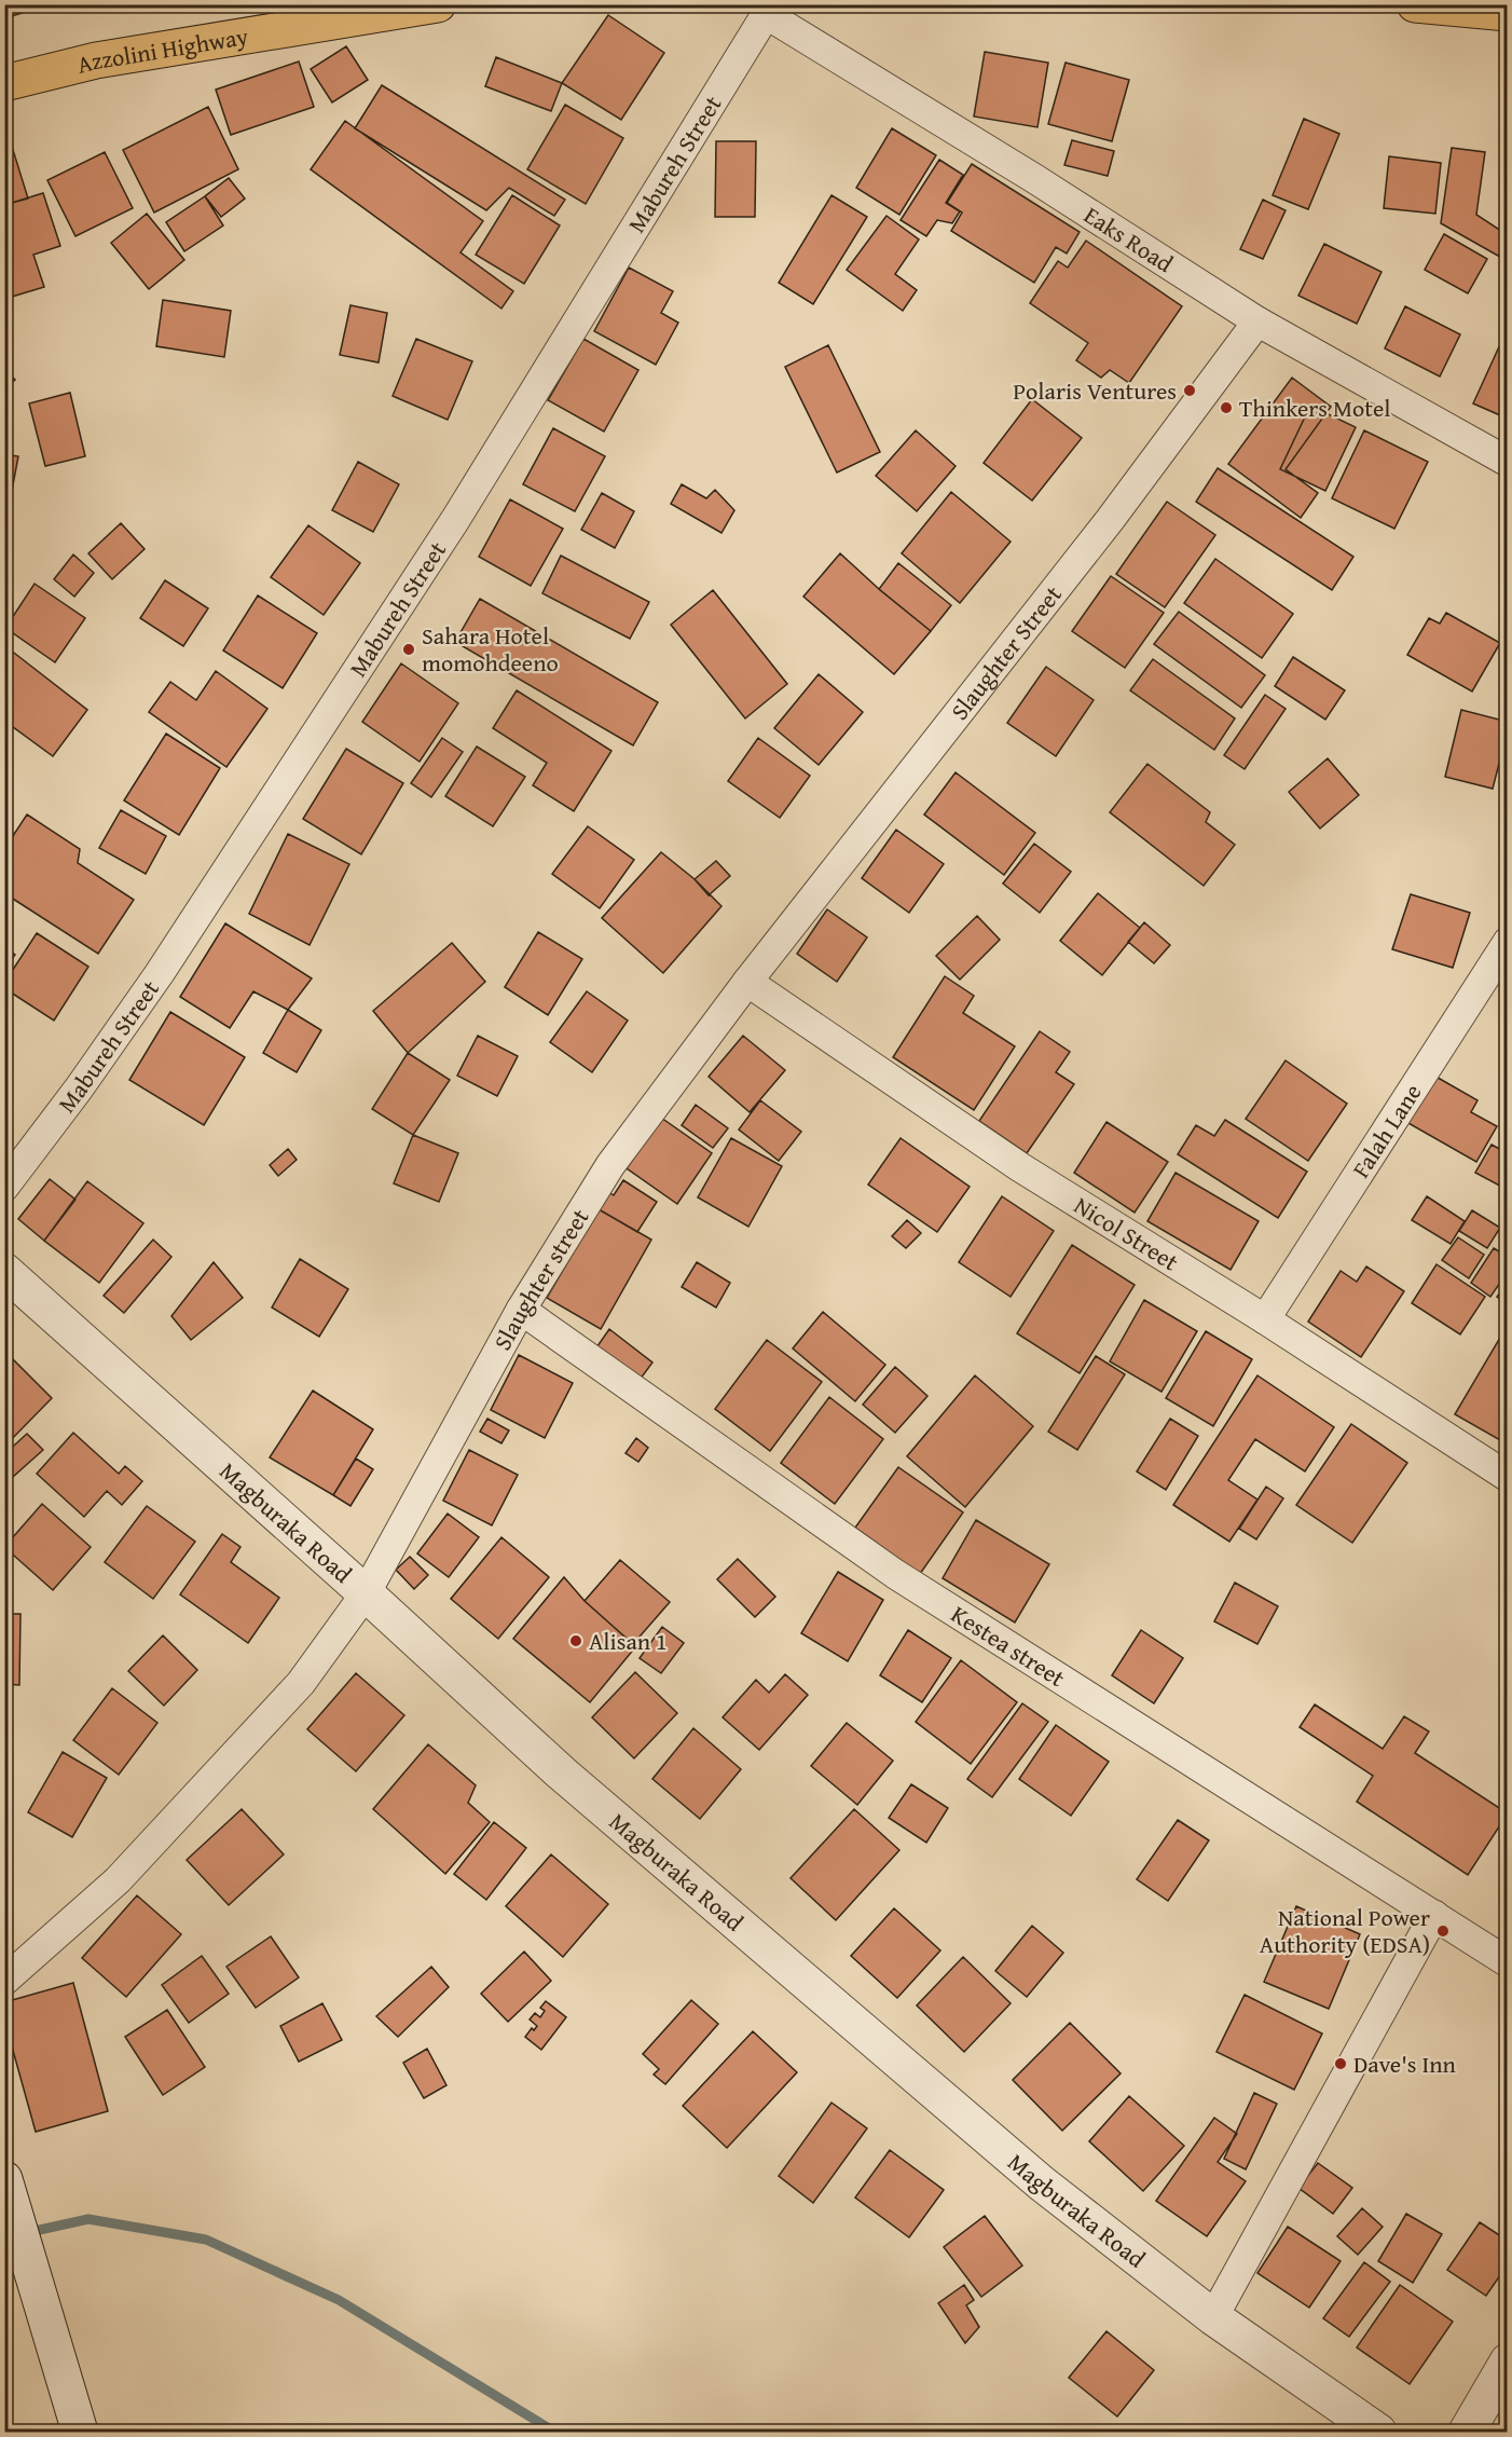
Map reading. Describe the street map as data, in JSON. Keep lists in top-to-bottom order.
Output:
{
  "streets": {
    "main road": ["Azzolini Highway"],
    "street": [
      "Mabureh Street",
      "Eaks Road",
      "Slaughter Street",
      "Falah Lane",
      "Nicol Street",
      "Slaughter street",
      "Magburaka Road",
      "Kestea street"
    ]
  },
  "crossings": [
    ["Mabureh Street", "Eaks Road"],
    ["Eaks Road", "Slaughter Street"],
    ["Slaughter Street", "Nicol Street"],
    ["Slaughter Street", "Slaughter street"],
    ["Falah Lane", "Nicol Street"],
    ["Nicol Street", "Slaughter street"],
    ["Slaughter street", "Magburaka Road"],
    ["Slaughter street", "Kestea street"]
  ],
  "places": [
    "Polaris Ventures",
    "Thinkers Motel",
    "Sahara Hotel momohdeeno",
    "Alisan 1",
    "National Power Authority (EDSA)",
    "Dave's Inn"
  ]
}
